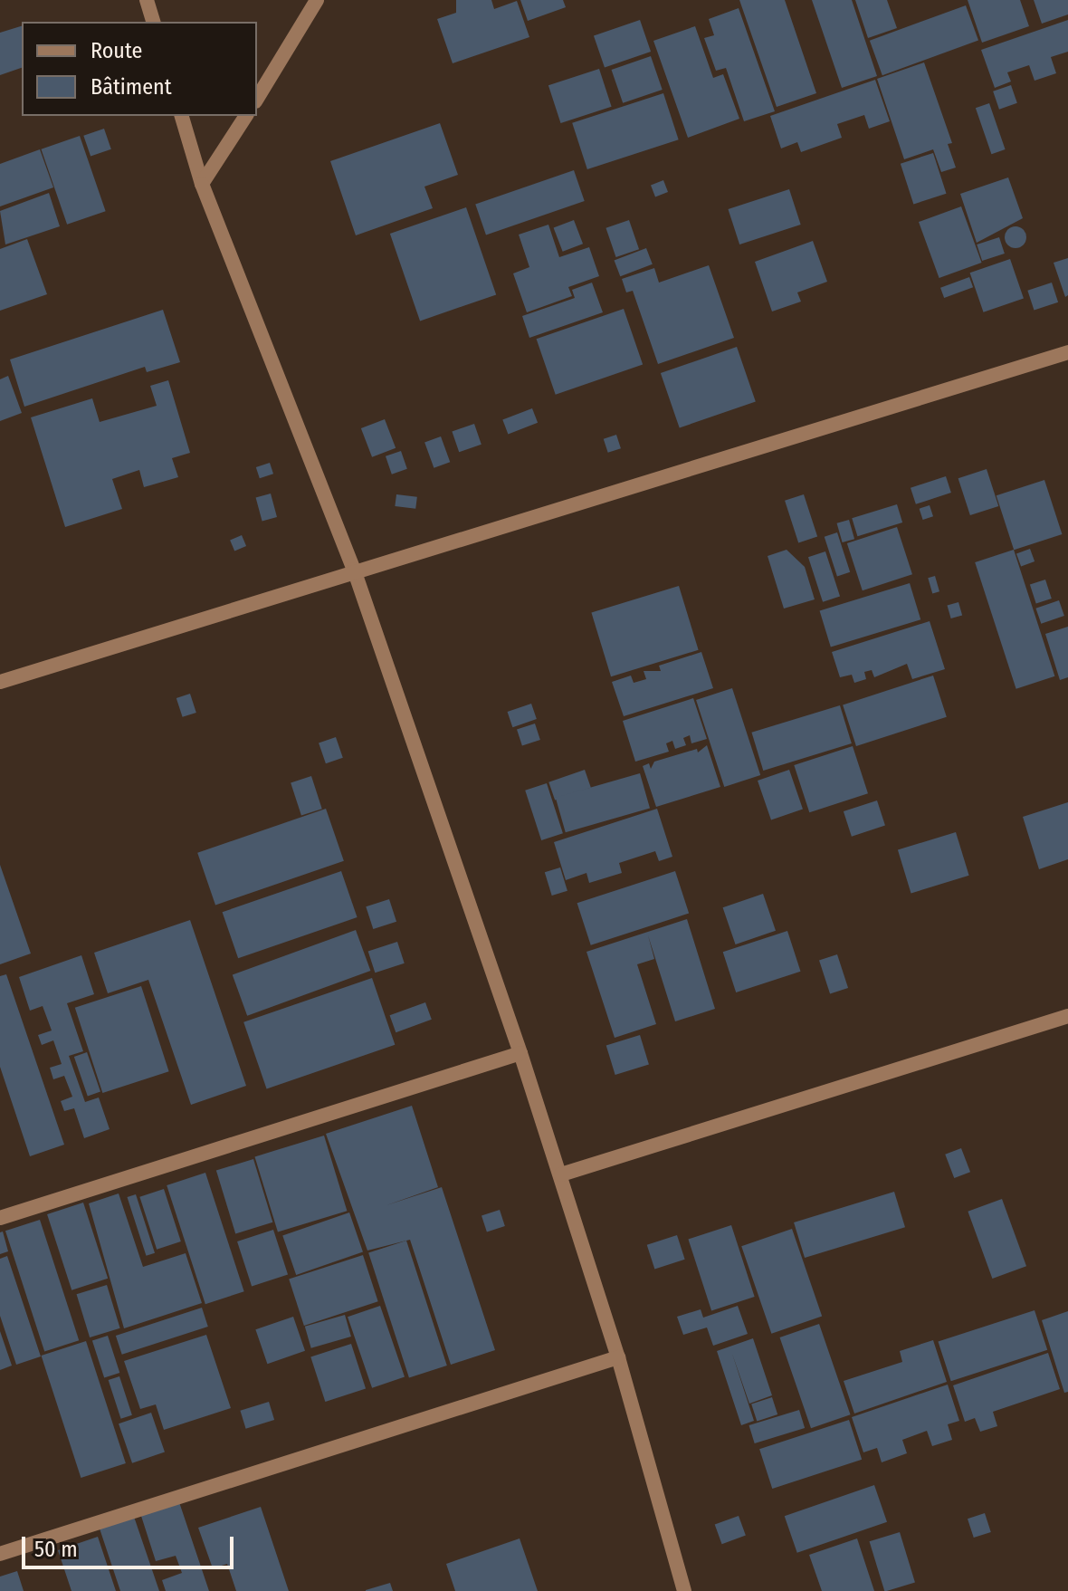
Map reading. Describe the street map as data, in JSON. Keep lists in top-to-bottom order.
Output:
{
  "legend": ["Route", "Bâtiment"],
  "scale_bar": "50 m"
}
